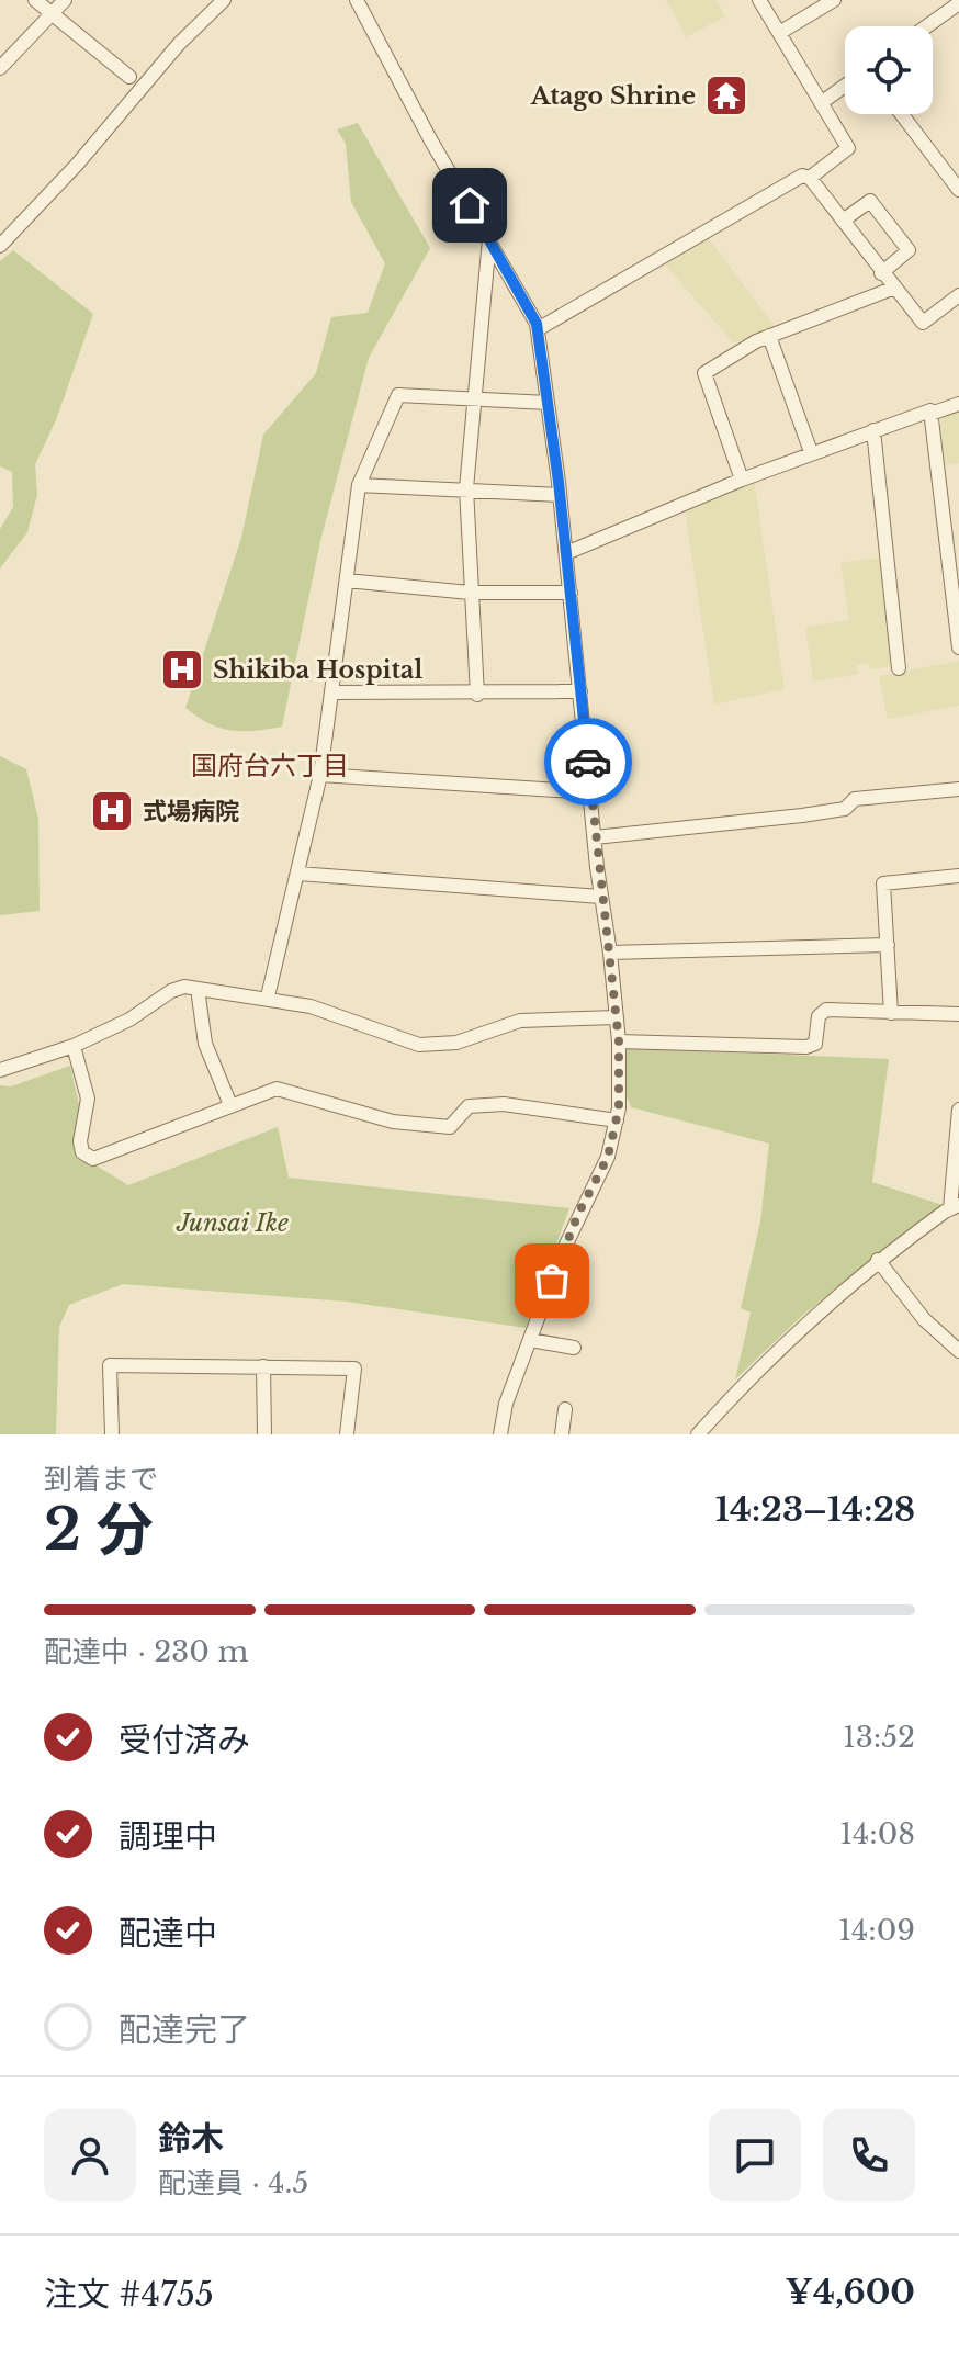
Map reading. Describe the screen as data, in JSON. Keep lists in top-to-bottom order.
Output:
{
  "districts": ["国府台六丁目"],
  "parks": ["Junsai Ike"],
  "places": {
    "temple": ["Atago Shrine"],
    "hospital": ["Shikiba Hospital", "式場病院"]
  },
  "page": {
    "heading": ["2 分", "到着まで", "14:23–14:28"],
    "panel": [
      "鈴木",
      "配達員 · 4.5",
      "注文 #4755",
      "¥4,600"
    ],
    "bar": "配達中 · 230 m",
    "list": [
      ["受付済み", "13:52"],
      ["調理中", "14:08"],
      ["配達中", "14:09"],
      "配達完了"
    ]
  }
}
